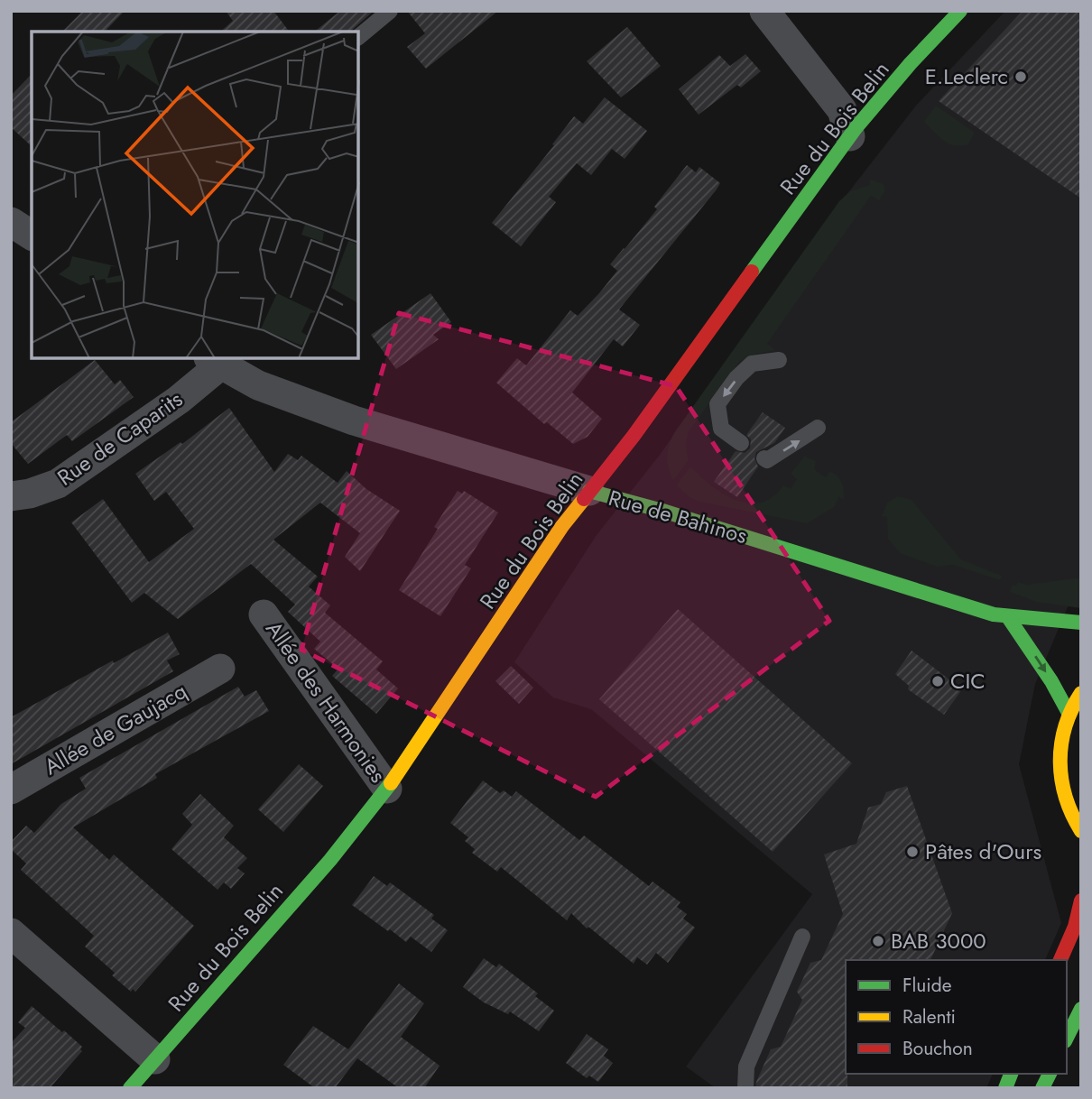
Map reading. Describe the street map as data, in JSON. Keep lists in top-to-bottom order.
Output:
{
  "streets": {
    "street": [
      "Rue du Bois Belin",
      "Rue de Caparits",
      "Rue de Bahinos",
      "Allée des Harmonies",
      "Allée de Gaujacq"
    ]
  },
  "crossings": [
    ["Rue du Bois Belin", "Rue de Bahinos"],
    ["Rue du Bois Belin", "Allée des Harmonies"],
    ["Rue de Caparits", "Rue de Bahinos"]
  ],
  "places": [
    "E.Leclerc",
    "CIC",
    "Pâtes d'Ours",
    "BAB 3000"
  ],
  "legend": ["Fluide", "Ralenti", "Bouchon"]
}
